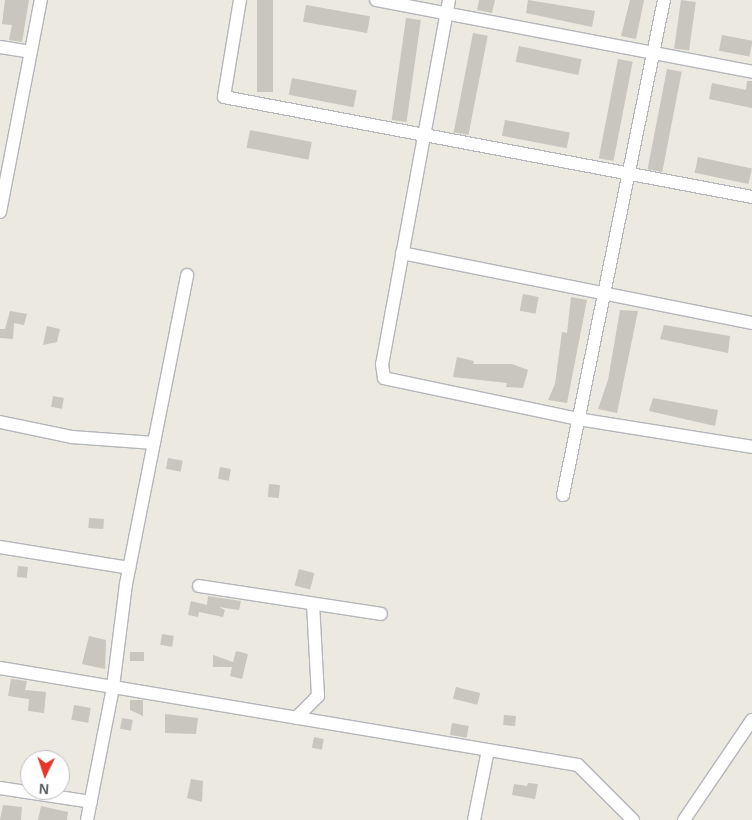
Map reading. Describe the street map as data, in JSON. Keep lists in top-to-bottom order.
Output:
{
  "north": "bottom"
}
